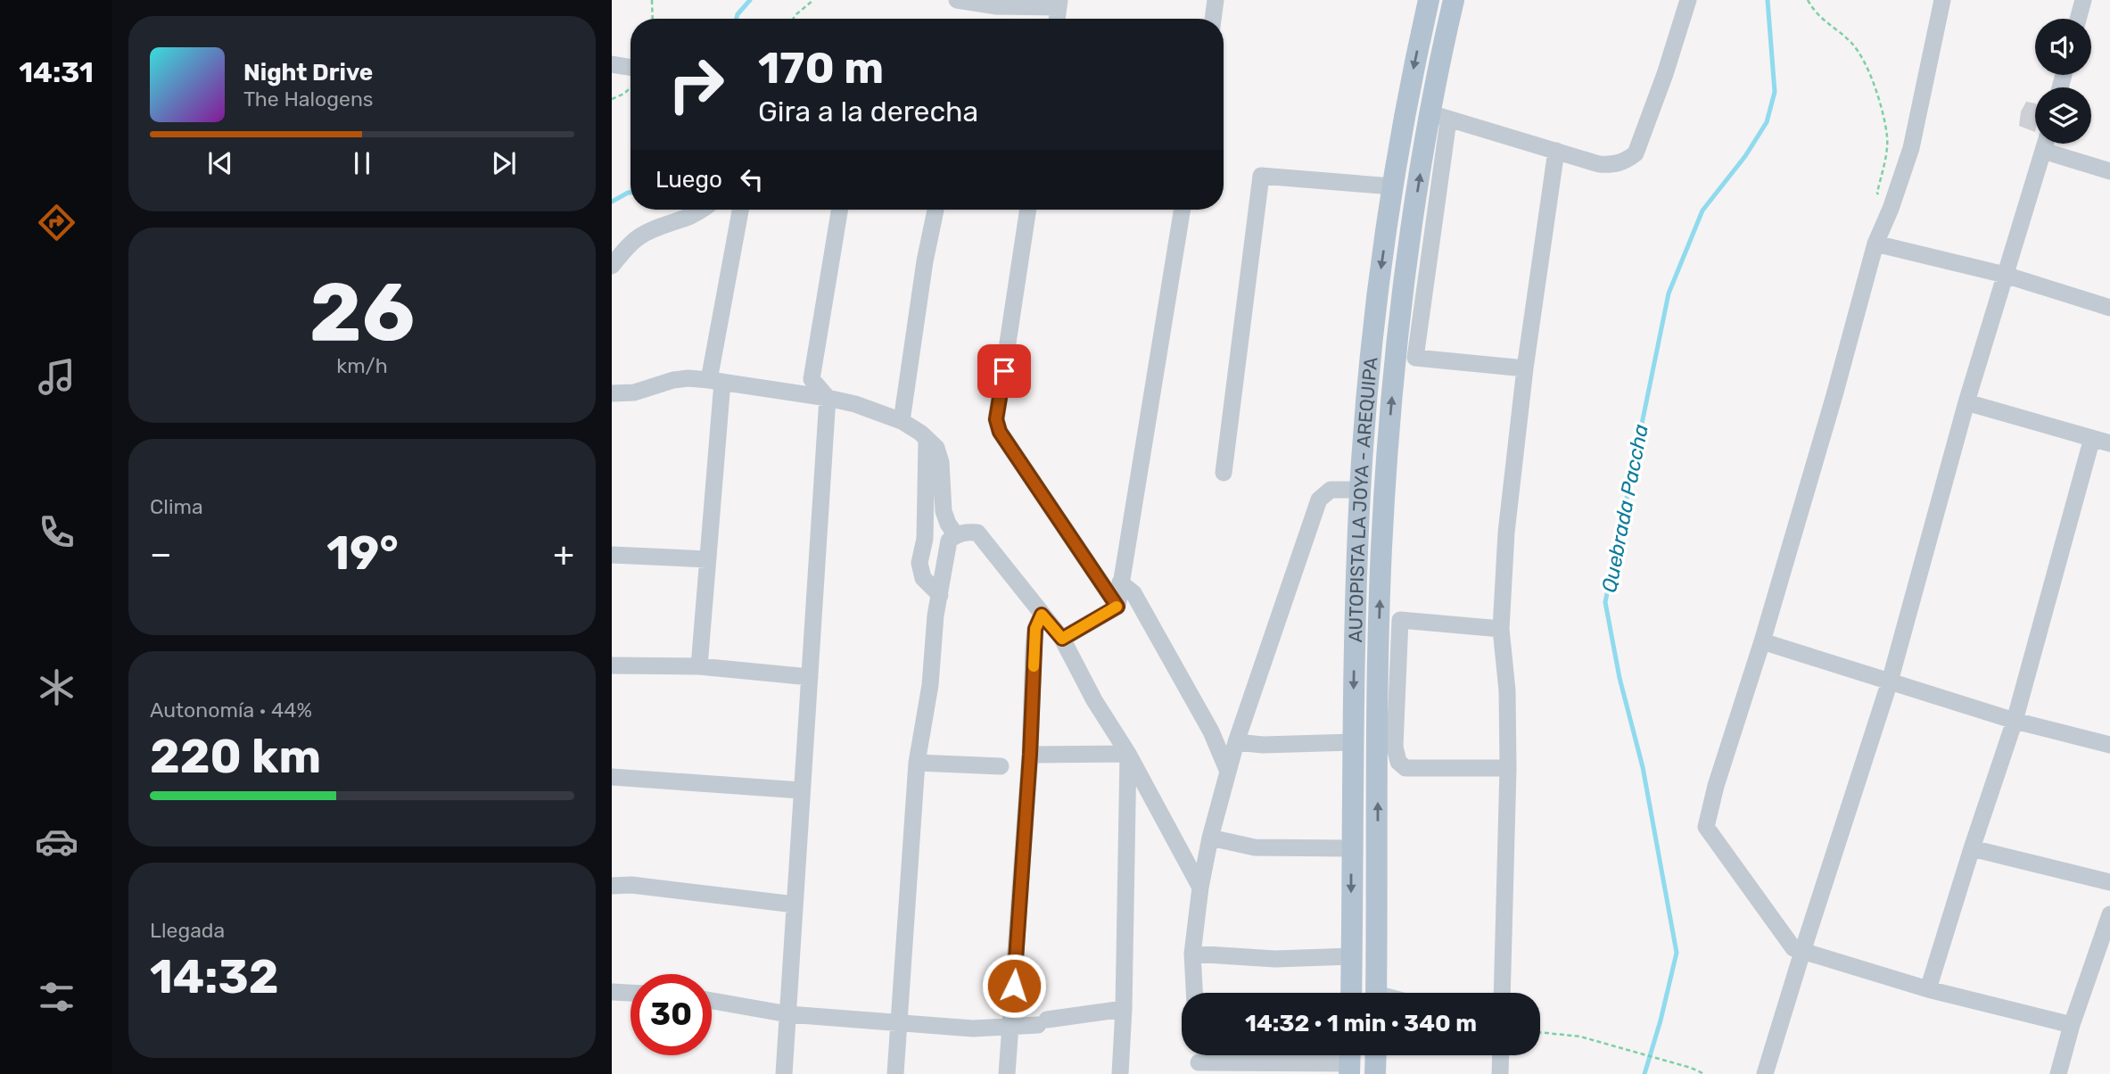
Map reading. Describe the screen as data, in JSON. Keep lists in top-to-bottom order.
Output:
{
  "streets": {
    "main road": ["AUTOPISTA LA JOYA - AREQUIPA"]
  },
  "water": ["Quebrada Paccha"],
  "page": {
    "tabs": "14:31",
    "turn": ["170 m", "Gira a la derecha"],
    "song": ["Night Drive", "The Halogens"],
    "then": "Luego",
    "tile": [
      ["26", "km/h"],
      "Clima",
      ["Autonomía · 44%", "220 km"],
      ["Llegada", "14:32"]
    ],
    "heat": ["−", "19°", "+"],
    "limit": "30",
    "trip": "14:32 · 1 min · 340 m"
  }
}
